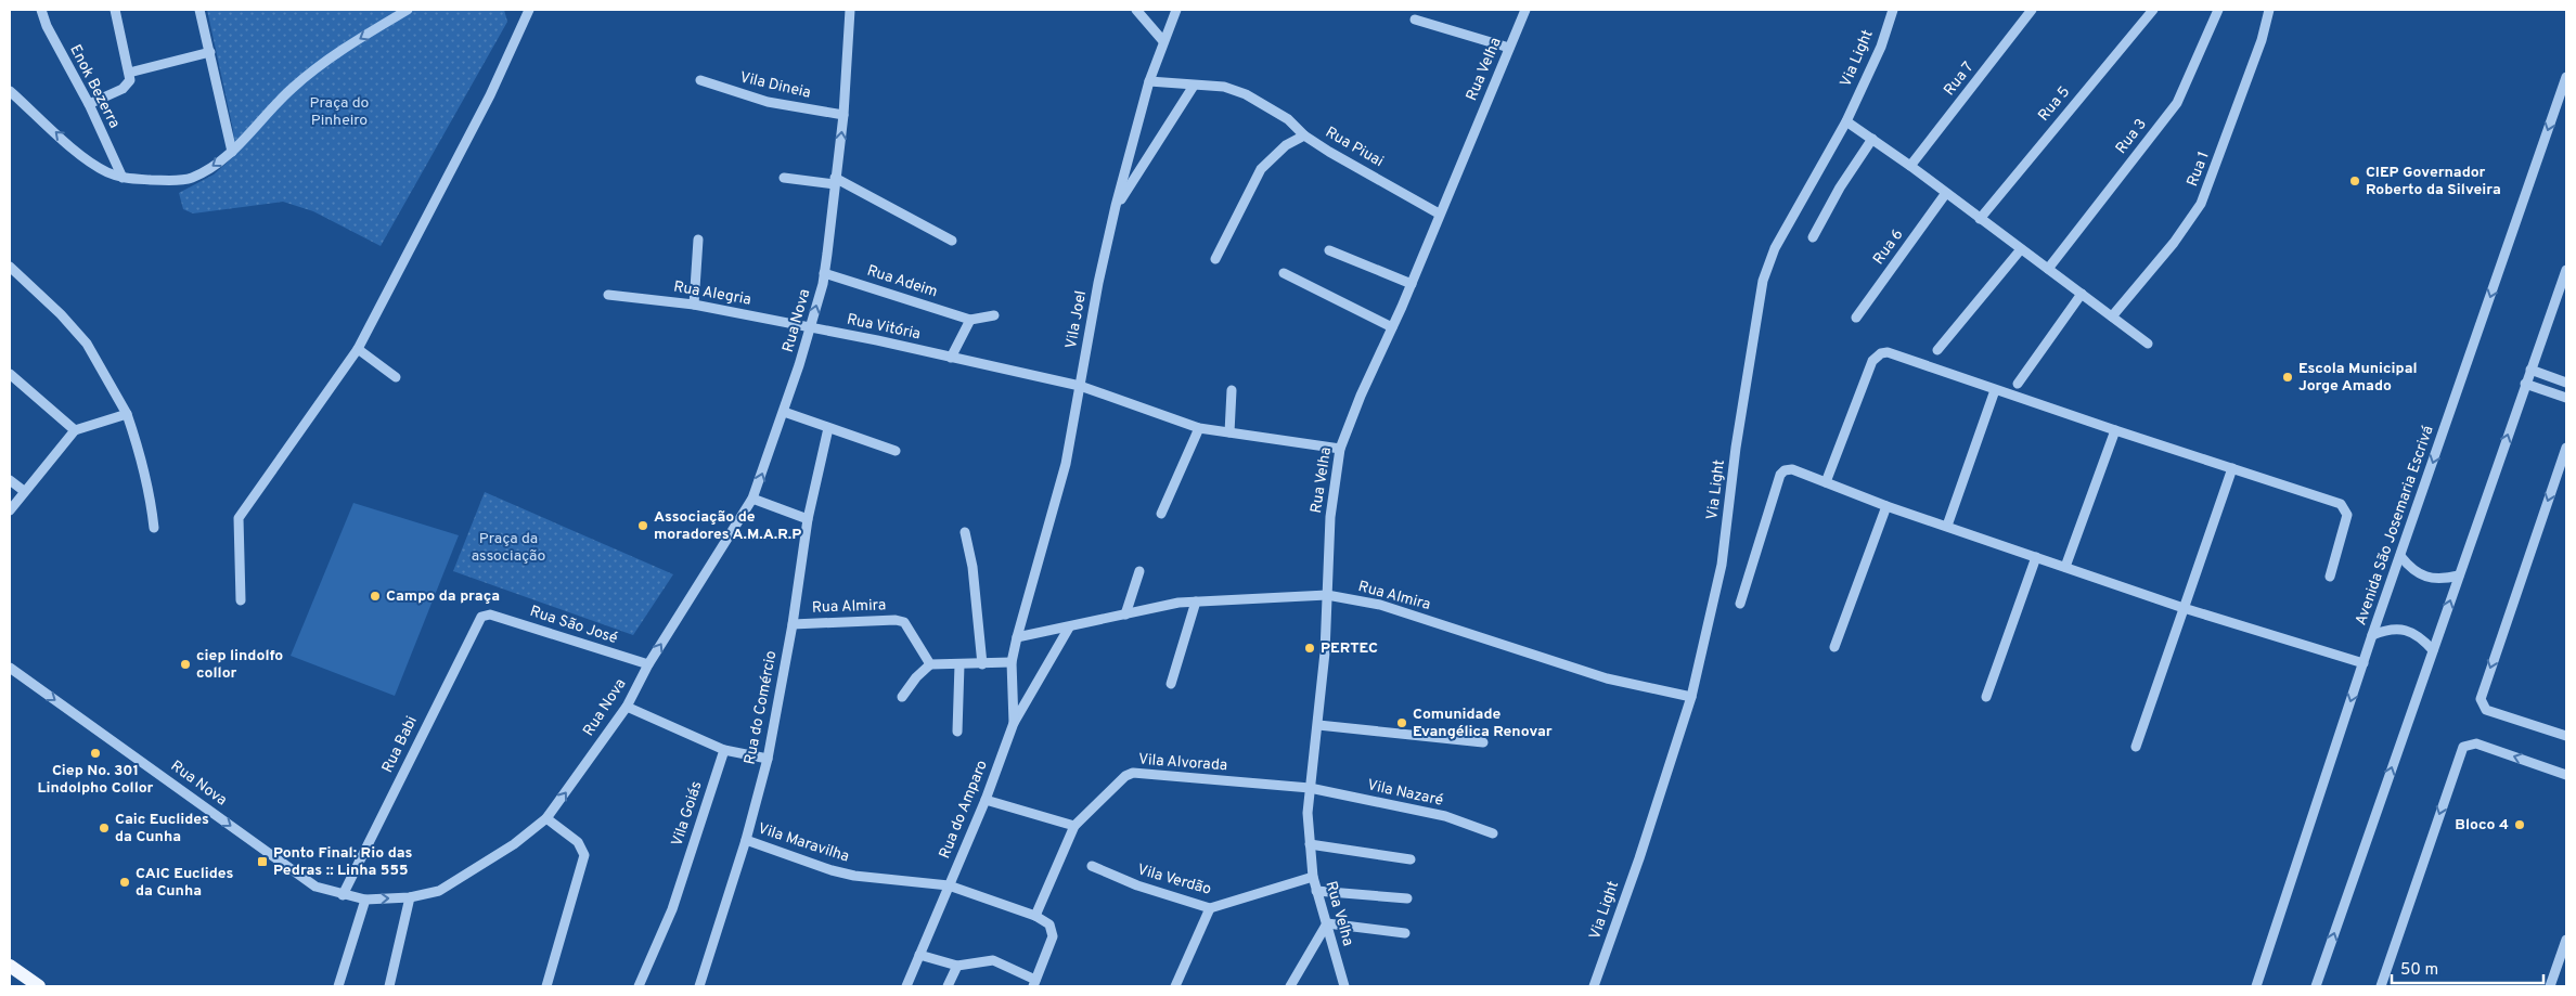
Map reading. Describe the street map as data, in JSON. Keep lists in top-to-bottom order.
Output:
{
  "streets": {
    "street": [
      "Via Light",
      "Rua Velha",
      "Rua 7",
      "Vila Dineia",
      "Enok Bezerra",
      "Rua 5",
      "Rua 3",
      "Rua Piuai",
      "Rua 1",
      "Rua 6",
      "Rua Adeim",
      "Rua Alegria",
      "Vila Joel",
      "Rua Nova",
      "Rua Vitória",
      "Avenida São Josemaria Escrivá",
      "Rua Almira",
      "Rua São José",
      "Rua do Comércio",
      "Rua Babi",
      "Vila Alvorada",
      "Vila Nazaré",
      "Rua do Amparo",
      "Vila Goiás",
      "Vila Maravilha",
      "Vila Verdão"
    ]
  },
  "crossings": [
    ["Via Light", "Rua Almira"],
    ["Rua Velha", "Rua Piuai"],
    ["Rua Velha", "Rua Vitória"],
    ["Rua Velha", "Rua Almira"],
    ["Rua Velha", "Vila Alvorada"],
    ["Rua Velha", "Vila Nazaré"],
    ["Rua Velha", "Vila Verdão"],
    ["Vila Dineia", "Rua Nova"],
    ["Rua Adeim", "Rua Nova"],
    ["Rua Alegria", "Rua Nova"],
    ["Rua Alegria", "Rua Vitória"],
    ["Vila Joel", "Rua Vitória"],
    ["Vila Joel", "Rua Almira"],
    ["Vila Joel", "Rua do Amparo"],
    ["Rua Nova", "Rua Vitória"],
    ["Rua Nova", "Rua São José"],
    ["Rua Nova", "Rua Babi"],
    ["Rua Almira", "Rua do Comércio"],
    ["Rua Almira", "Rua do Amparo"],
    ["Rua São José", "Rua Babi"],
    ["Rua do Comércio", "Vila Maravilha"],
    ["Vila Alvorada", "Vila Nazaré"],
    ["Rua do Amparo", "Vila Maravilha"]
  ],
  "parks": ["Praça do Pinheiro", "Praça da associação"],
  "places": {
    "other": [
      "CIEP Governador Roberto da Silveira",
      "Escola Municipal Jorge Amado",
      "Associação de moradores A.M.A.R.P",
      "Campo da praça",
      "PERTEC",
      "ciep lindolfo collor",
      "Comunidade Evangélica Renovar",
      "Ciep No. 301 Lindolpho Collor",
      "Bloco 4",
      "Caic Euclides da Cunha",
      "CAIC Euclides da Cunha"
    ],
    "transit": ["Ponto Final: Rio das Pedras :: Linha 555"]
  },
  "scale_bar": "50 m"
}
